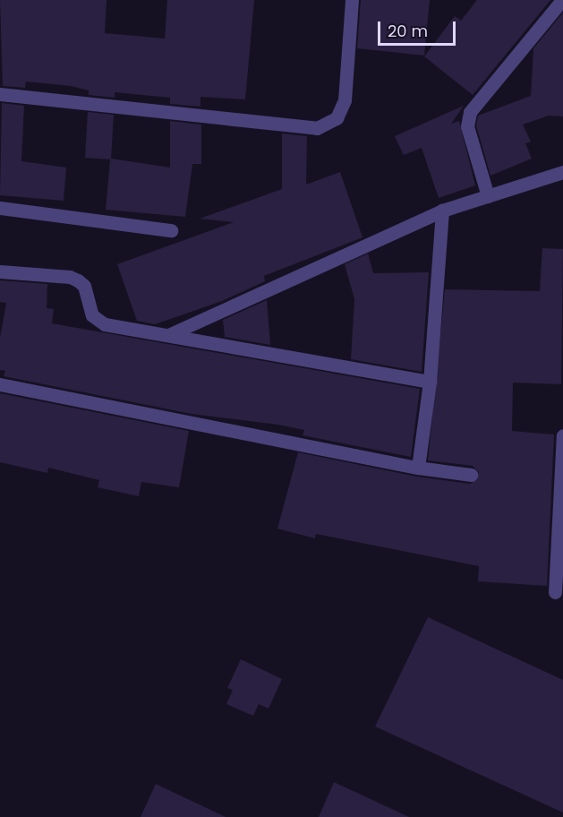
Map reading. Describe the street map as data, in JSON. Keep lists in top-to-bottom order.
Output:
{
  "scale_bar": "20 m"
}
